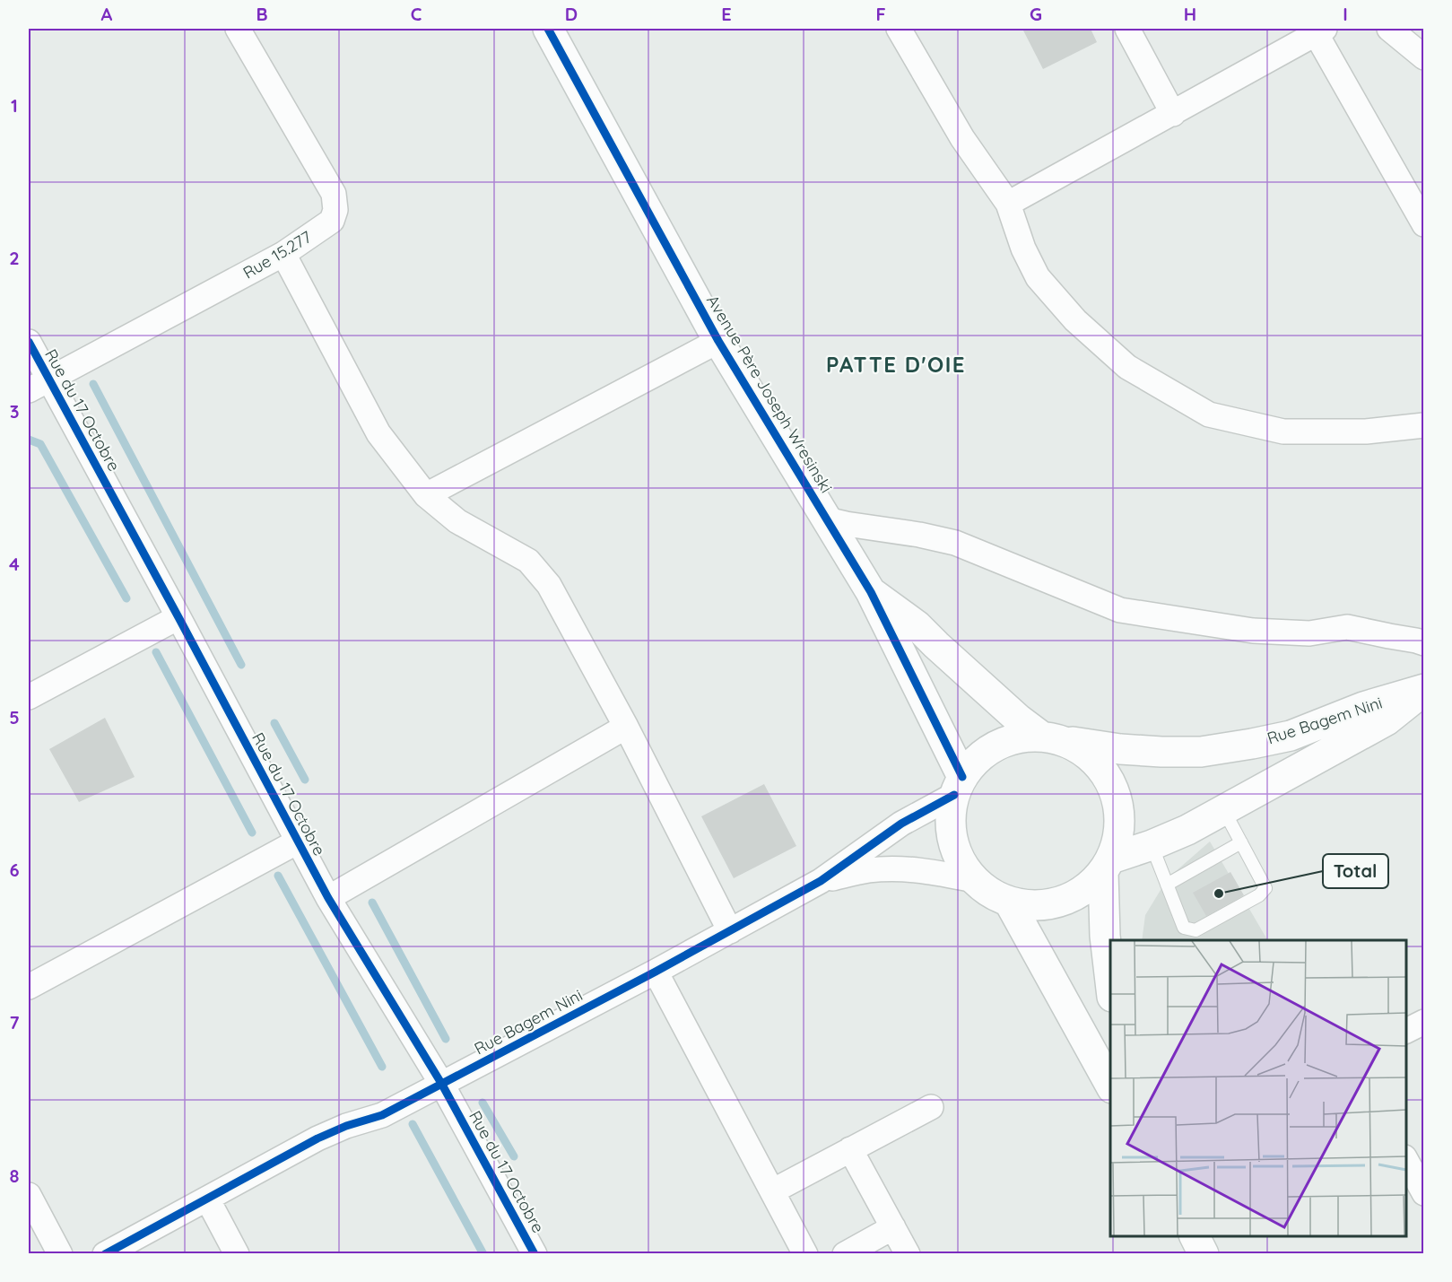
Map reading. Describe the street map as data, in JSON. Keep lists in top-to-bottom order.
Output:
{
  "streets": {
    "street": [
      "Rue 15.277",
      "Avenue Père Joseph Wresinski",
      "Rue du 17 Octobre",
      "Rue Bagem Nini"
    ]
  },
  "crossings": [
    ["Rue 15.277", "Rue du 17 Octobre"],
    ["Avenue Père Joseph Wresinski", "Rue Bagem Nini"],
    ["Rue du 17 Octobre", "Rue Bagem Nini"]
  ],
  "districts": ["PATTE D'OIE"],
  "places": ["Total"],
  "grid": {
    "columns": [
      "A",
      "B",
      "C",
      "D",
      "E",
      "F",
      "G",
      "H",
      "I"
    ],
    "rows": [
      "1",
      "2",
      "3",
      "4",
      "5",
      "6",
      "7",
      "8"
    ]
  }
}
